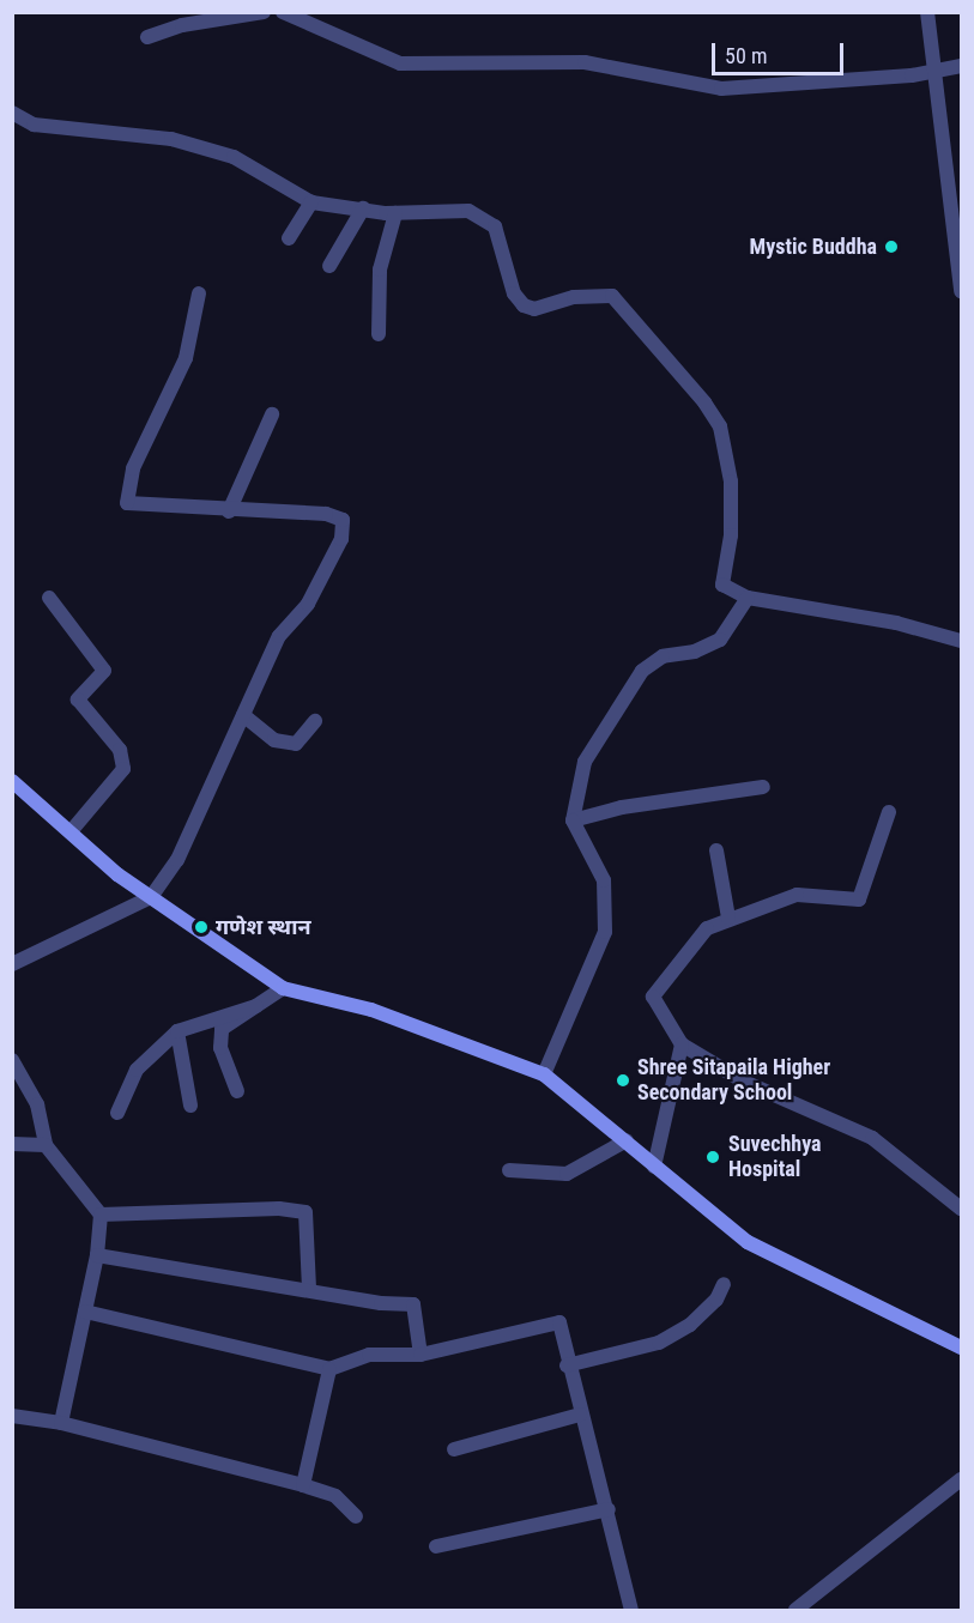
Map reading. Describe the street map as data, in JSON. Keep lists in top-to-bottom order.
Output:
{
  "places": [
    "Mystic Buddha",
    "गणेश स्थान",
    "Shree Sitapaila Higher Secondary School",
    "Suvechhya Hospital"
  ],
  "scale_bar": "50 m"
}
